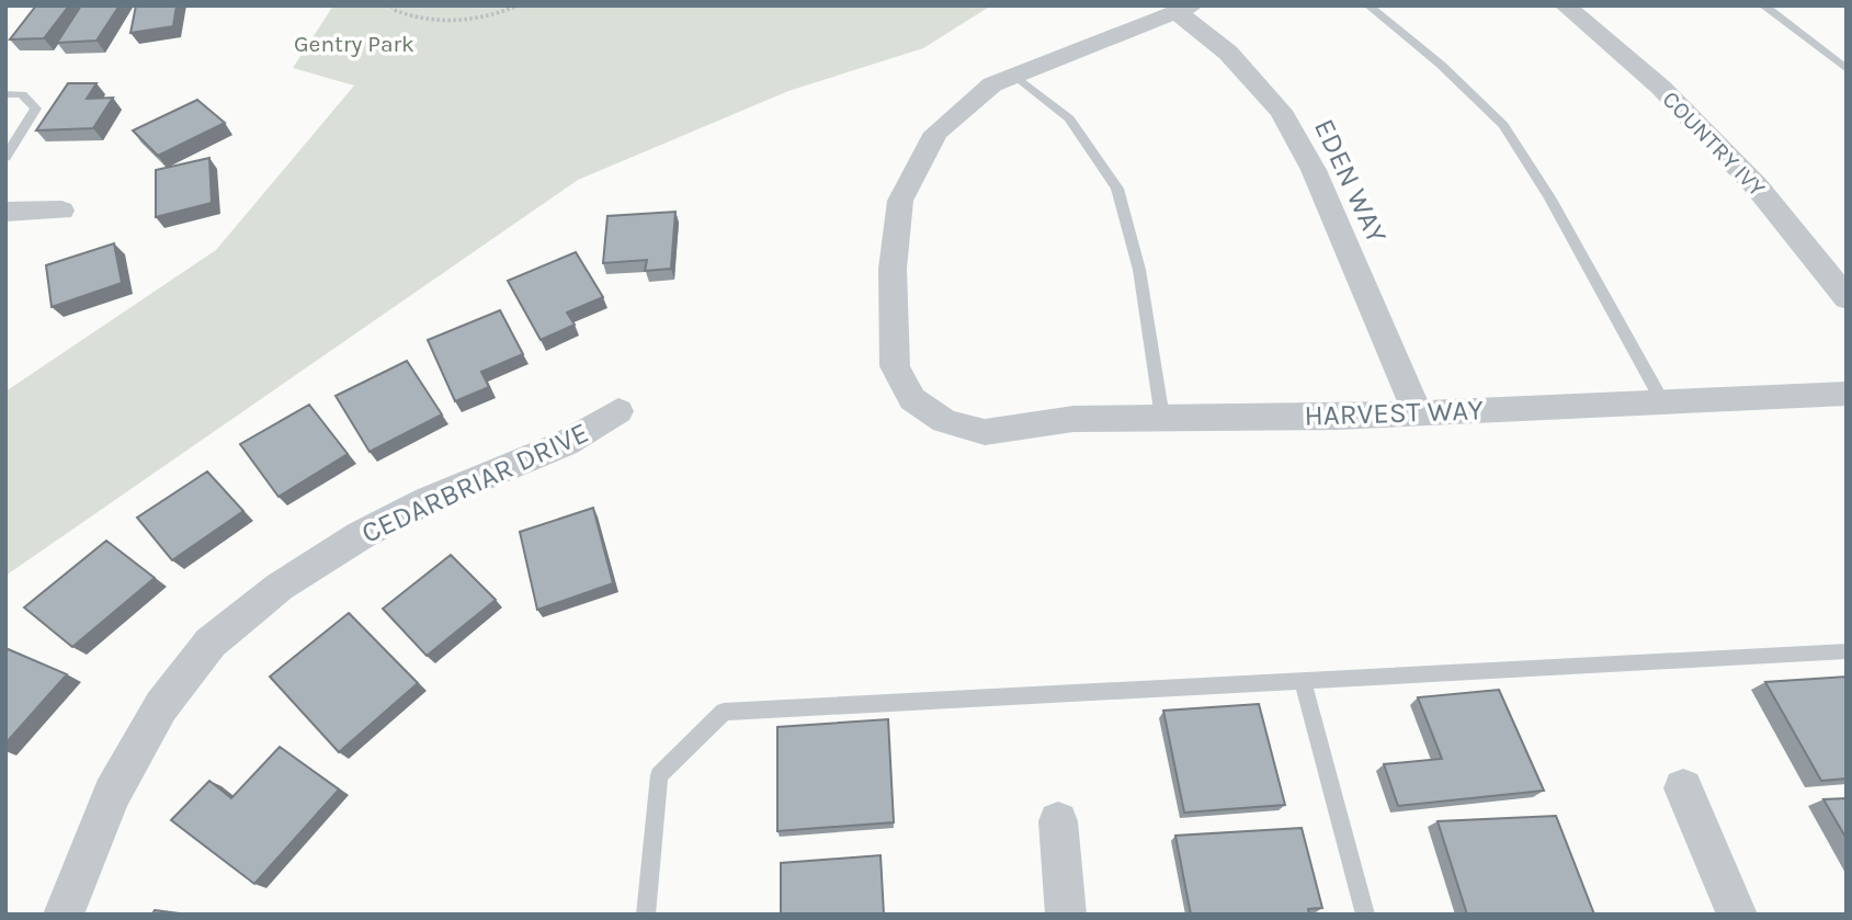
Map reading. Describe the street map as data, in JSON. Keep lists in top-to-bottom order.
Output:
{
  "streets": {
    "street": [
      "COUNTRY IVY",
      "EDEN WAY",
      "HARVEST WAY",
      "CEDARBRIAR DRIVE"
    ]
  },
  "crossings": [
    ["EDEN WAY", "HARVEST WAY"]
  ],
  "parks": ["Gentry Park"]
}
